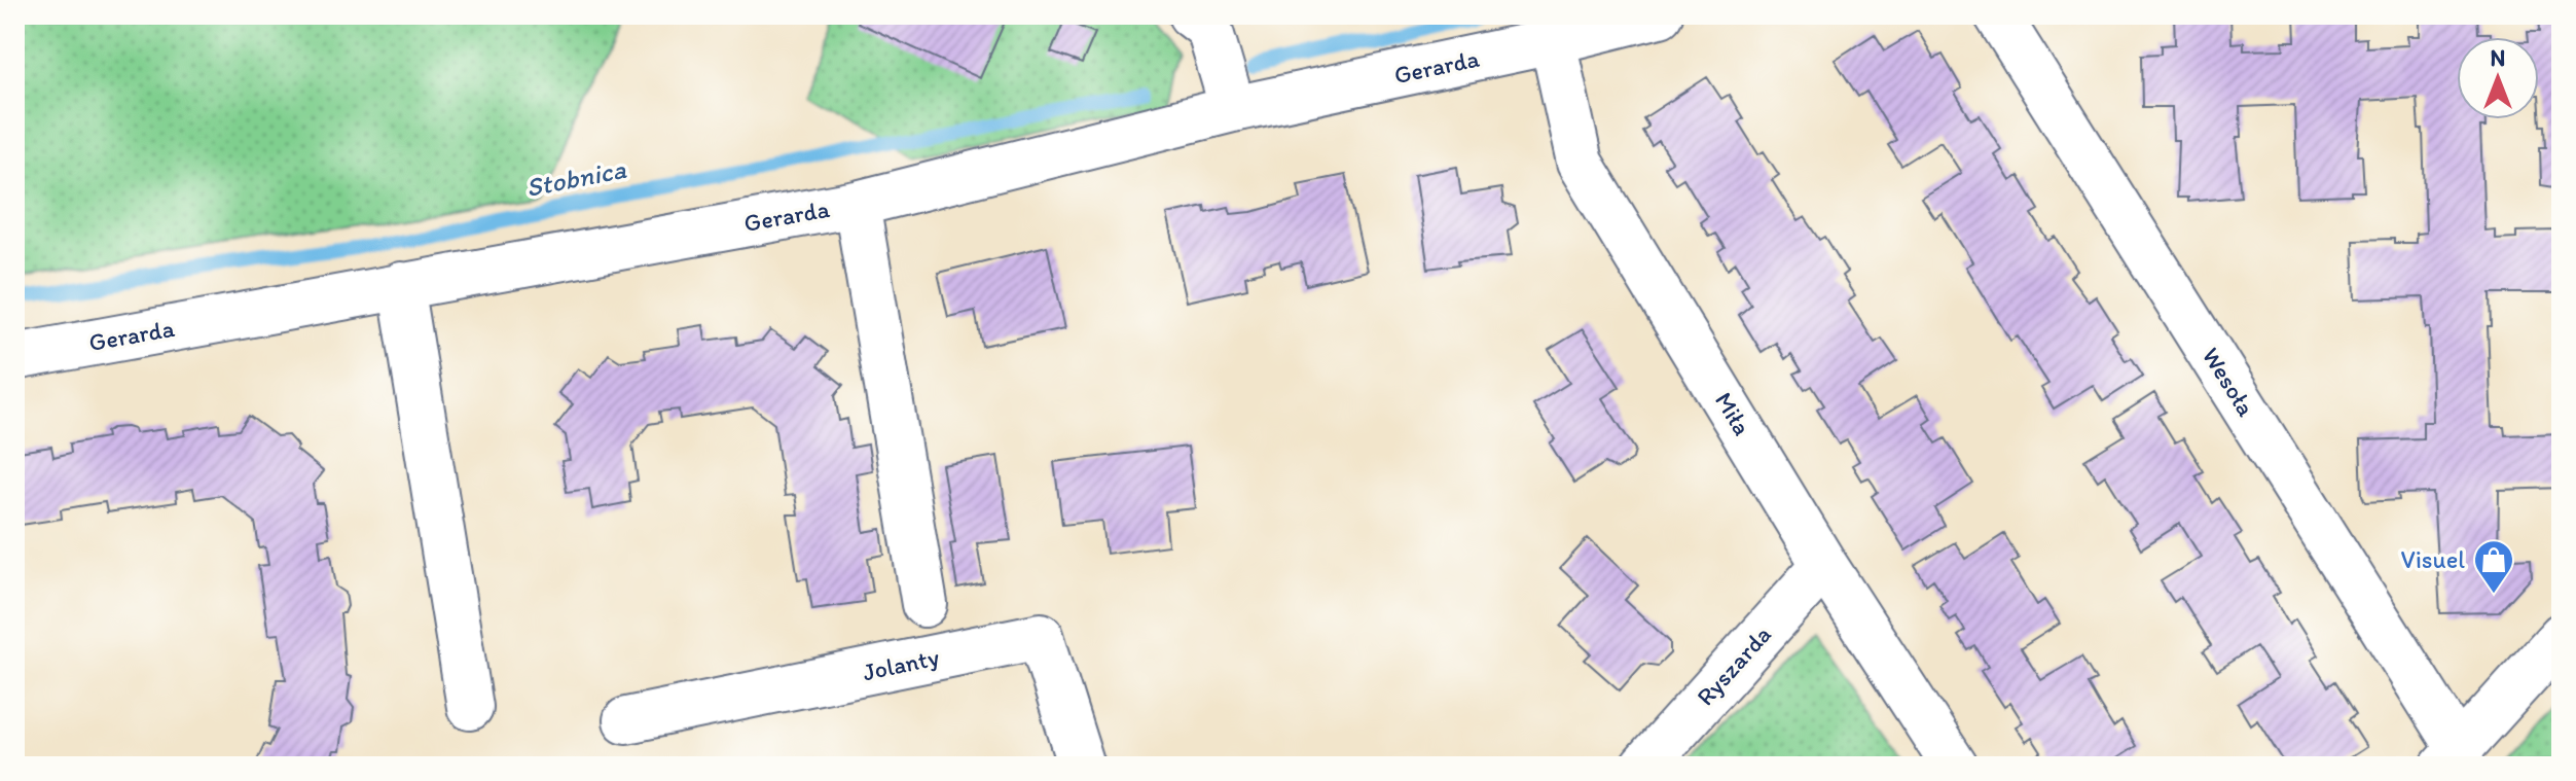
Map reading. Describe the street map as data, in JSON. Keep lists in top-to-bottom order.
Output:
{
  "streets": {
    "street": [
      "Gerarda",
      "Wesoła",
      "Miła",
      "Jolanty",
      "Ryszarda"
    ]
  },
  "crossings": [
    ["Gerarda", "Miła"],
    ["Miła", "Ryszarda"]
  ],
  "water": ["Stobnica"],
  "places": {
    "shop": ["Visuel"]
  },
  "north": "top"
}
